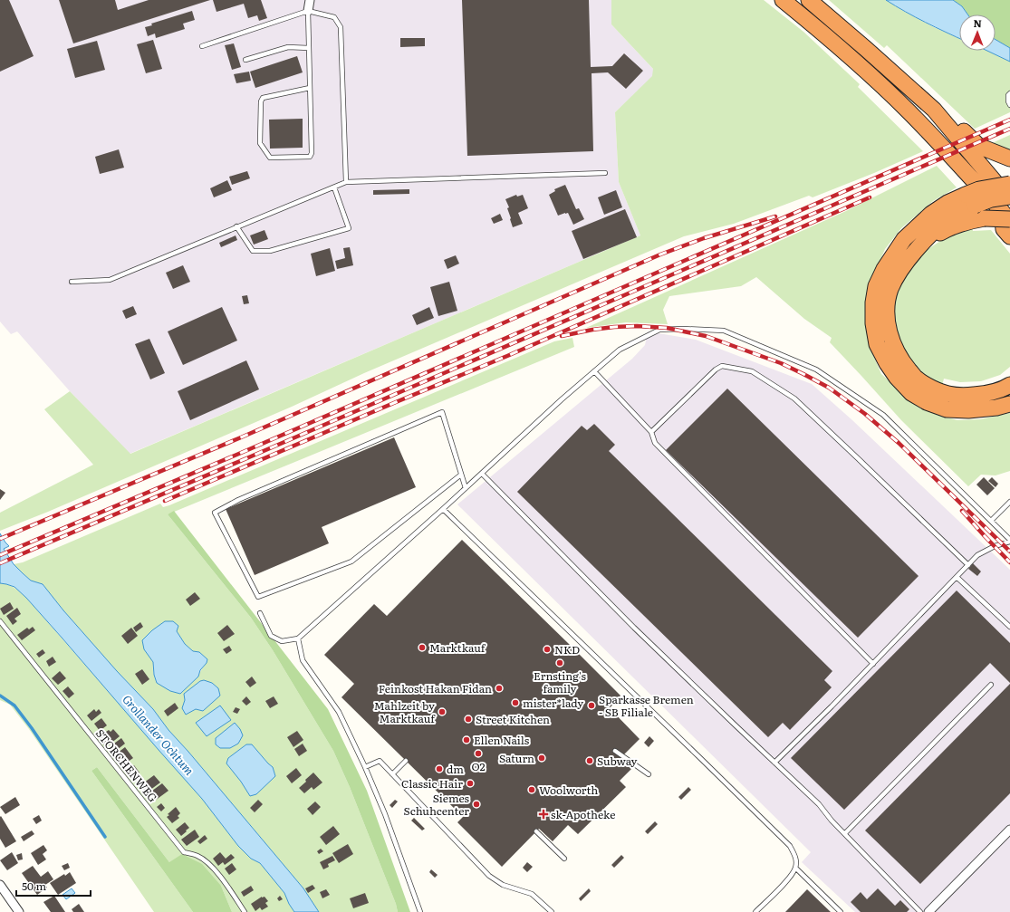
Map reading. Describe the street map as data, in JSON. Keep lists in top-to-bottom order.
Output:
{
  "streets": {
    "lane": ["STORCHENWEG"]
  },
  "water": ["Grollander Ochtum"],
  "places": {
    "other": [
      "Marktkauf",
      "NKD",
      "Ernsting's family",
      "Feinkost Hakan Fidan",
      "mister*lady",
      "Sparkasse Bremen - SB Filiale",
      "Mahlzeit by Marktkauf",
      "Street Kitchen",
      "Ellen Nails",
      "O2",
      "Saturn",
      "Subway",
      "dm",
      "Classic Hair",
      "Woolworth",
      "Siemes Schuhcenter"
    ],
    "health": ["sk-Apotheke"]
  },
  "scale_bar": "50 m",
  "north": "top"
}
